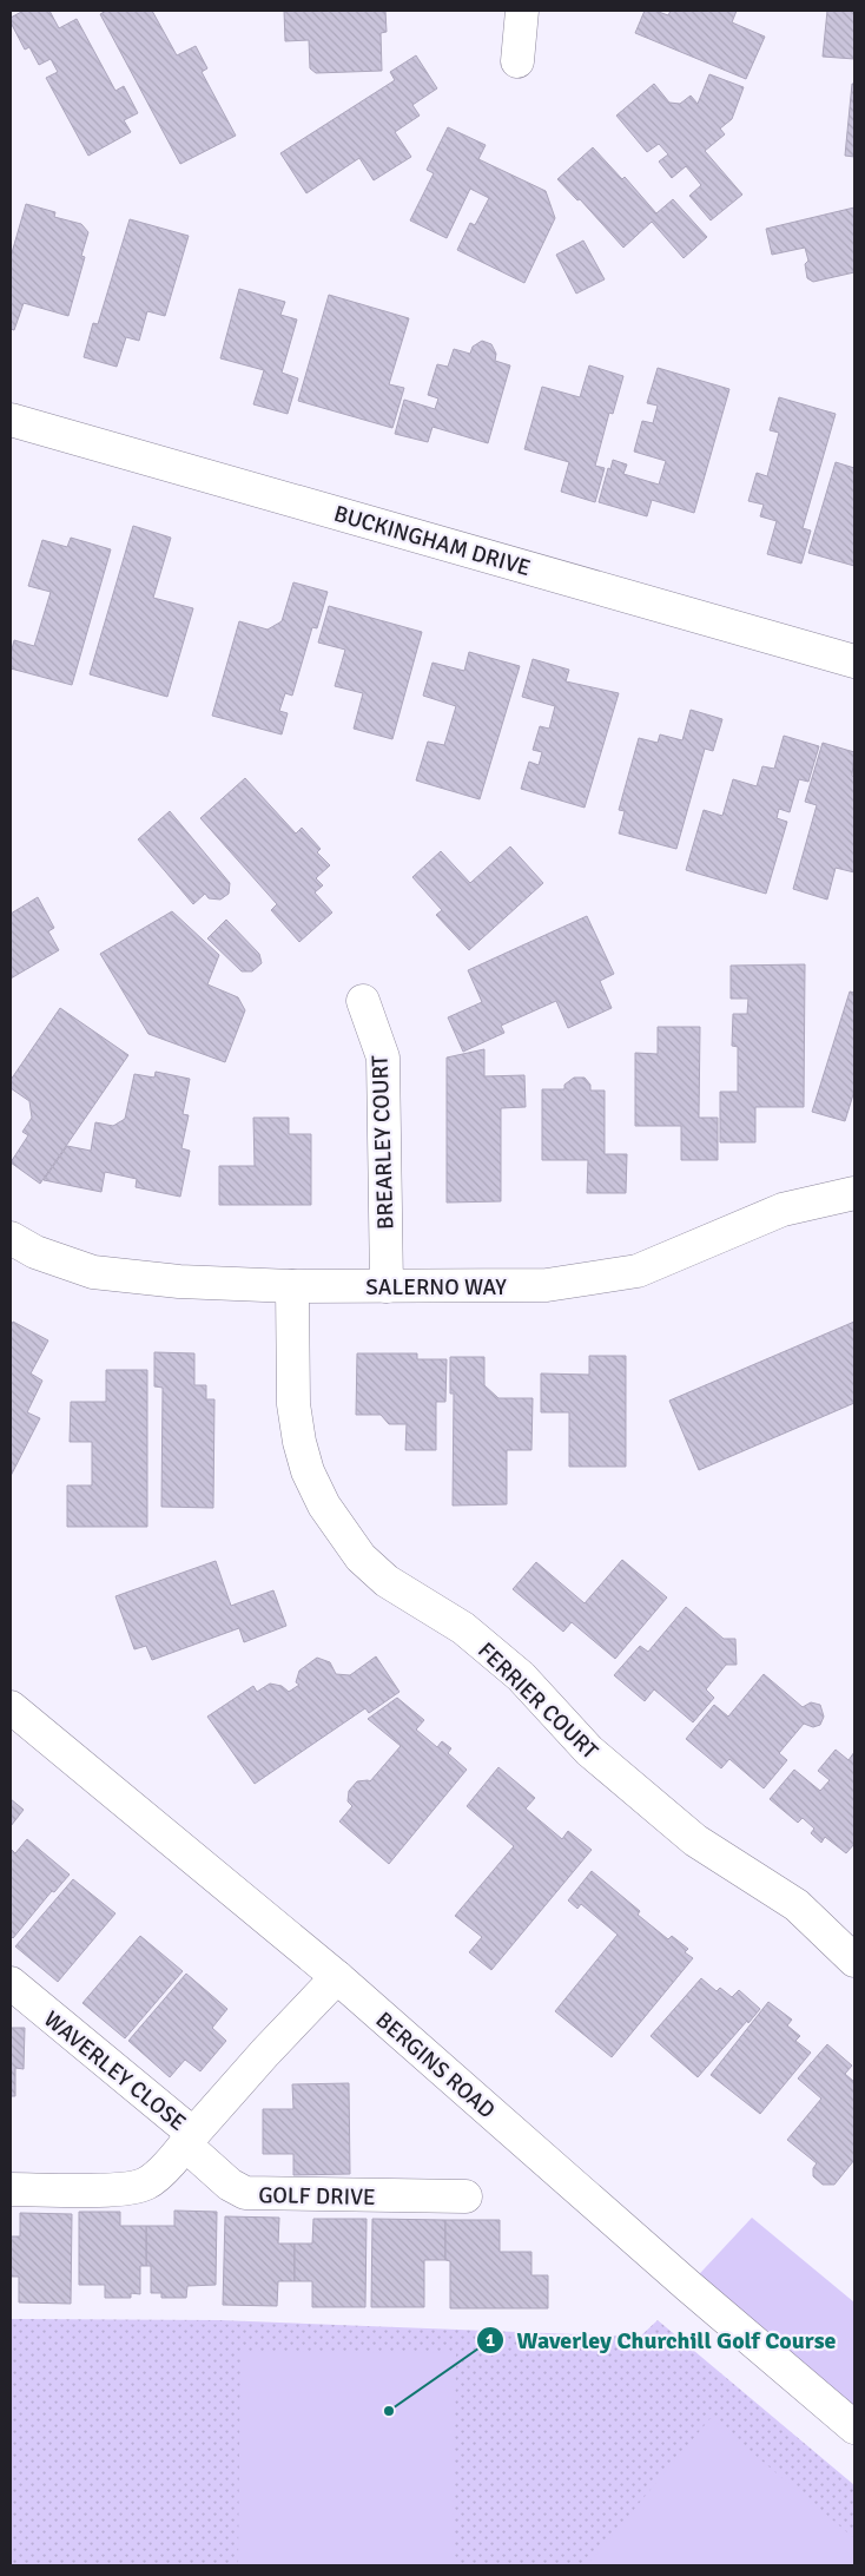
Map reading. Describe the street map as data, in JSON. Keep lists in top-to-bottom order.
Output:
{
  "streets": {
    "street": [
      "BUCKINGHAM DRIVE",
      "BREARLEY COURT",
      "SALERNO WAY",
      "FERRIER COURT",
      "BERGINS ROAD",
      "WAVERLEY CLOSE",
      "GOLF DRIVE"
    ]
  },
  "crossings": [
    ["BREARLEY COURT", "SALERNO WAY"],
    ["SALERNO WAY", "FERRIER COURT"],
    ["BERGINS ROAD", "WAVERLEY CLOSE"],
    ["WAVERLEY CLOSE", "GOLF DRIVE"]
  ],
  "places": ["Waverley Churchill Golf Course"]
}
